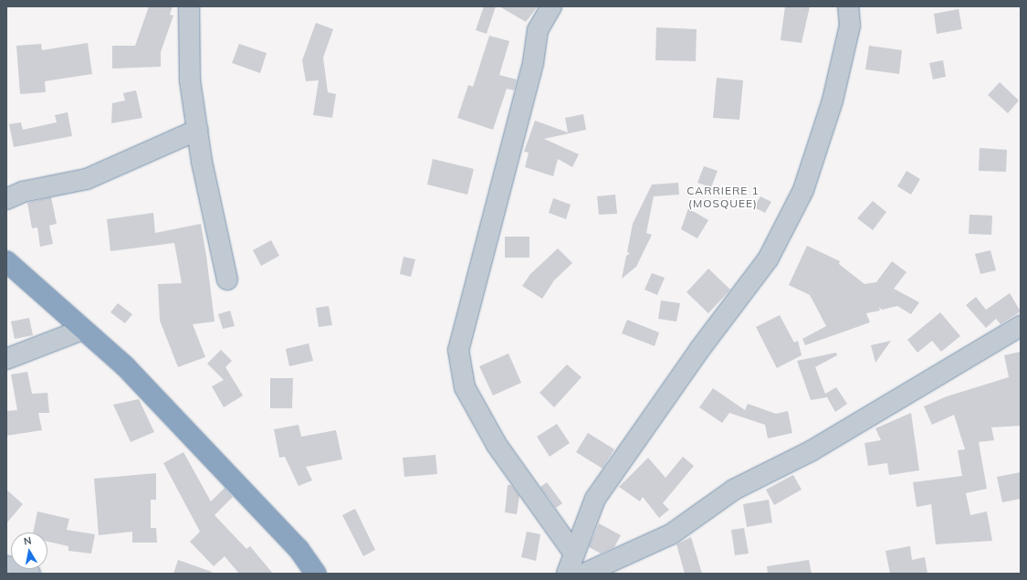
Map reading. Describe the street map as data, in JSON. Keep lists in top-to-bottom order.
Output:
{
  "districts": ["CARRIERE 1 (MOSQUEE)"],
  "north": "top"
}
